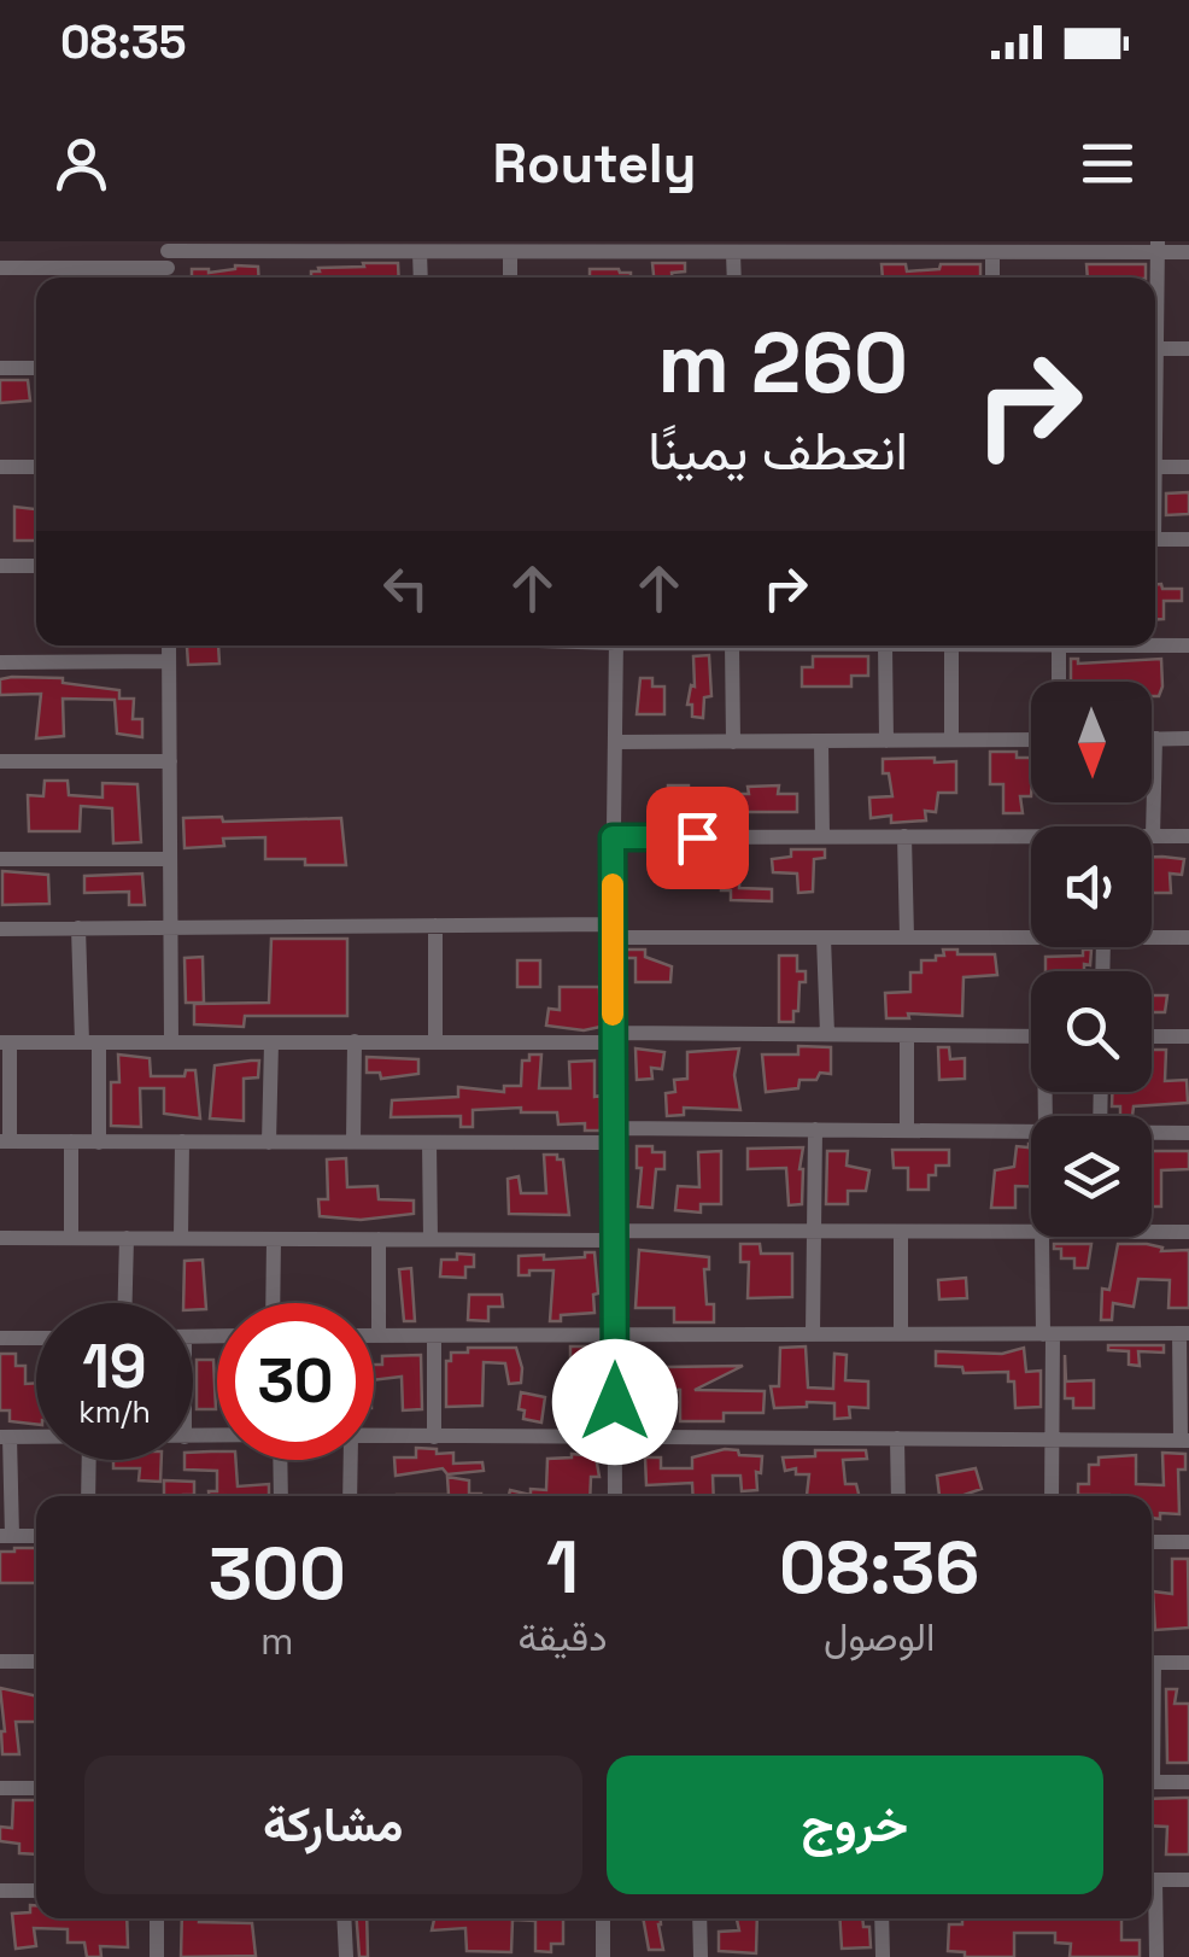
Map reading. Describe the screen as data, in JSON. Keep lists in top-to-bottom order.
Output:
{
  "north": "bottom",
  "page": {
    "status": "08:35",
    "header": "Routely",
    "turn": ["260 m", "انعطف يمينًا"],
    "speed": "19 km/h",
    "limit": "30",
    "eta": [
      "08:36",
      "الوصول",
      "1",
      "دقيقة",
      "300",
      "m"
    ],
    "buttons": ["خروج", "مشاركة"]
  }
}
